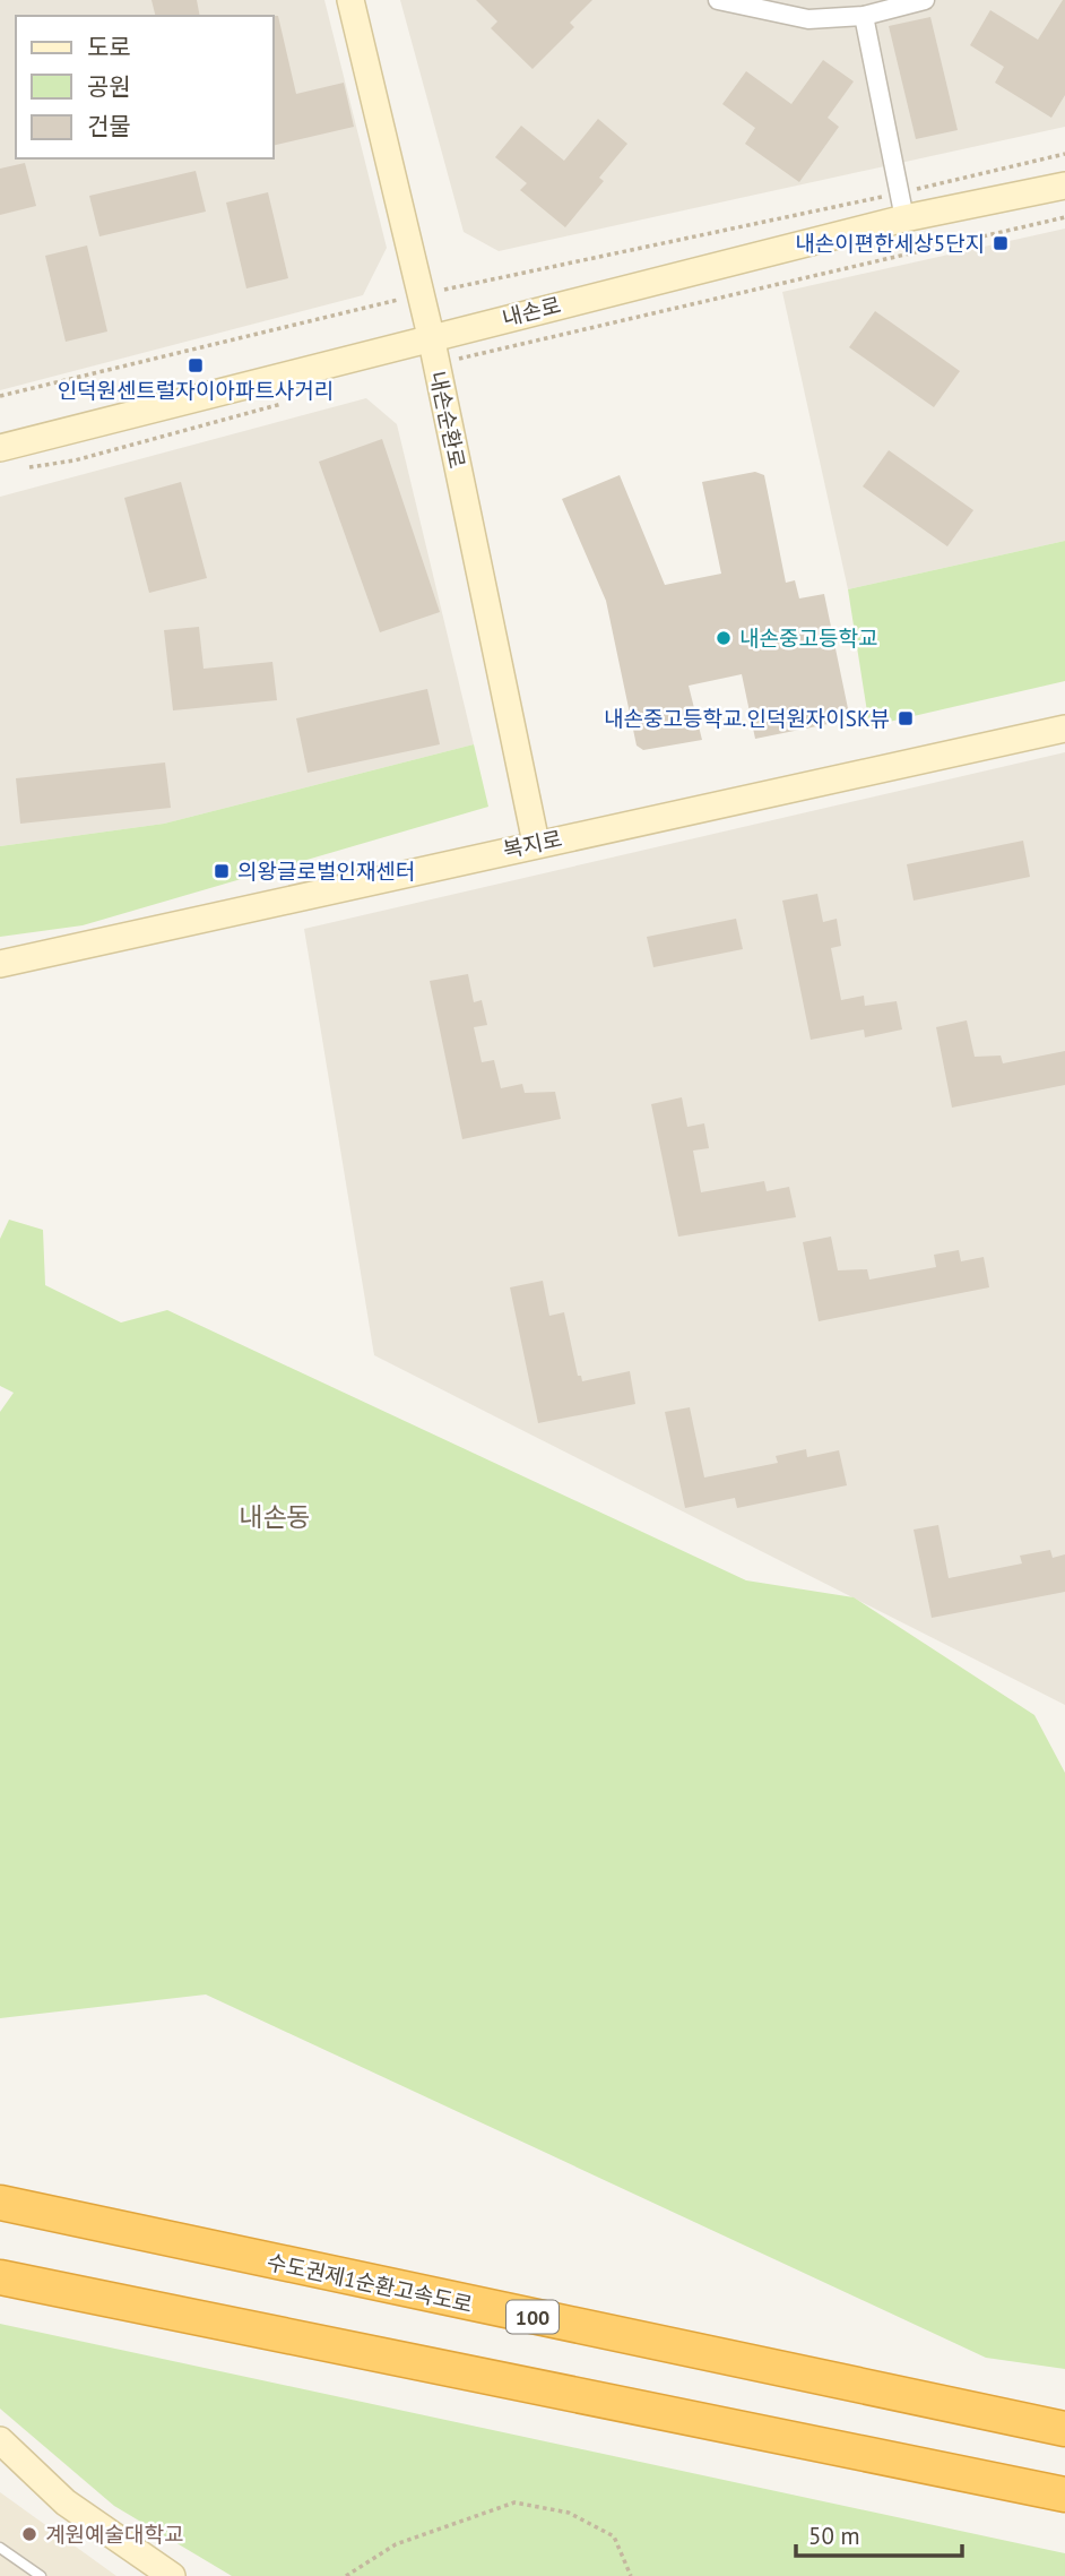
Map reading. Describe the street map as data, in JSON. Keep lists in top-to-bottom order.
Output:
{
  "streets": {
    "highway": ["수도권제1순환고속도로", "100"],
    "street": ["내손로", "내손순환로", "복지로"]
  },
  "crossings": [
    ["내손로", "내손순환로"],
    ["내손순환로", "복지로"]
  ],
  "districts": ["내손동"],
  "places": {
    "transit": [
      "내손이편한세상5단지",
      "인덕원센트럴자이아파트사거리",
      "내손중고등학교.인덕원자이SK뷰",
      "의왕글로벌인재센터"
    ],
    "other": ["내손중고등학교", "계원예술대학교"]
  },
  "legend": ["도로", "공원", "건물"],
  "scale_bar": "50 m"
}
